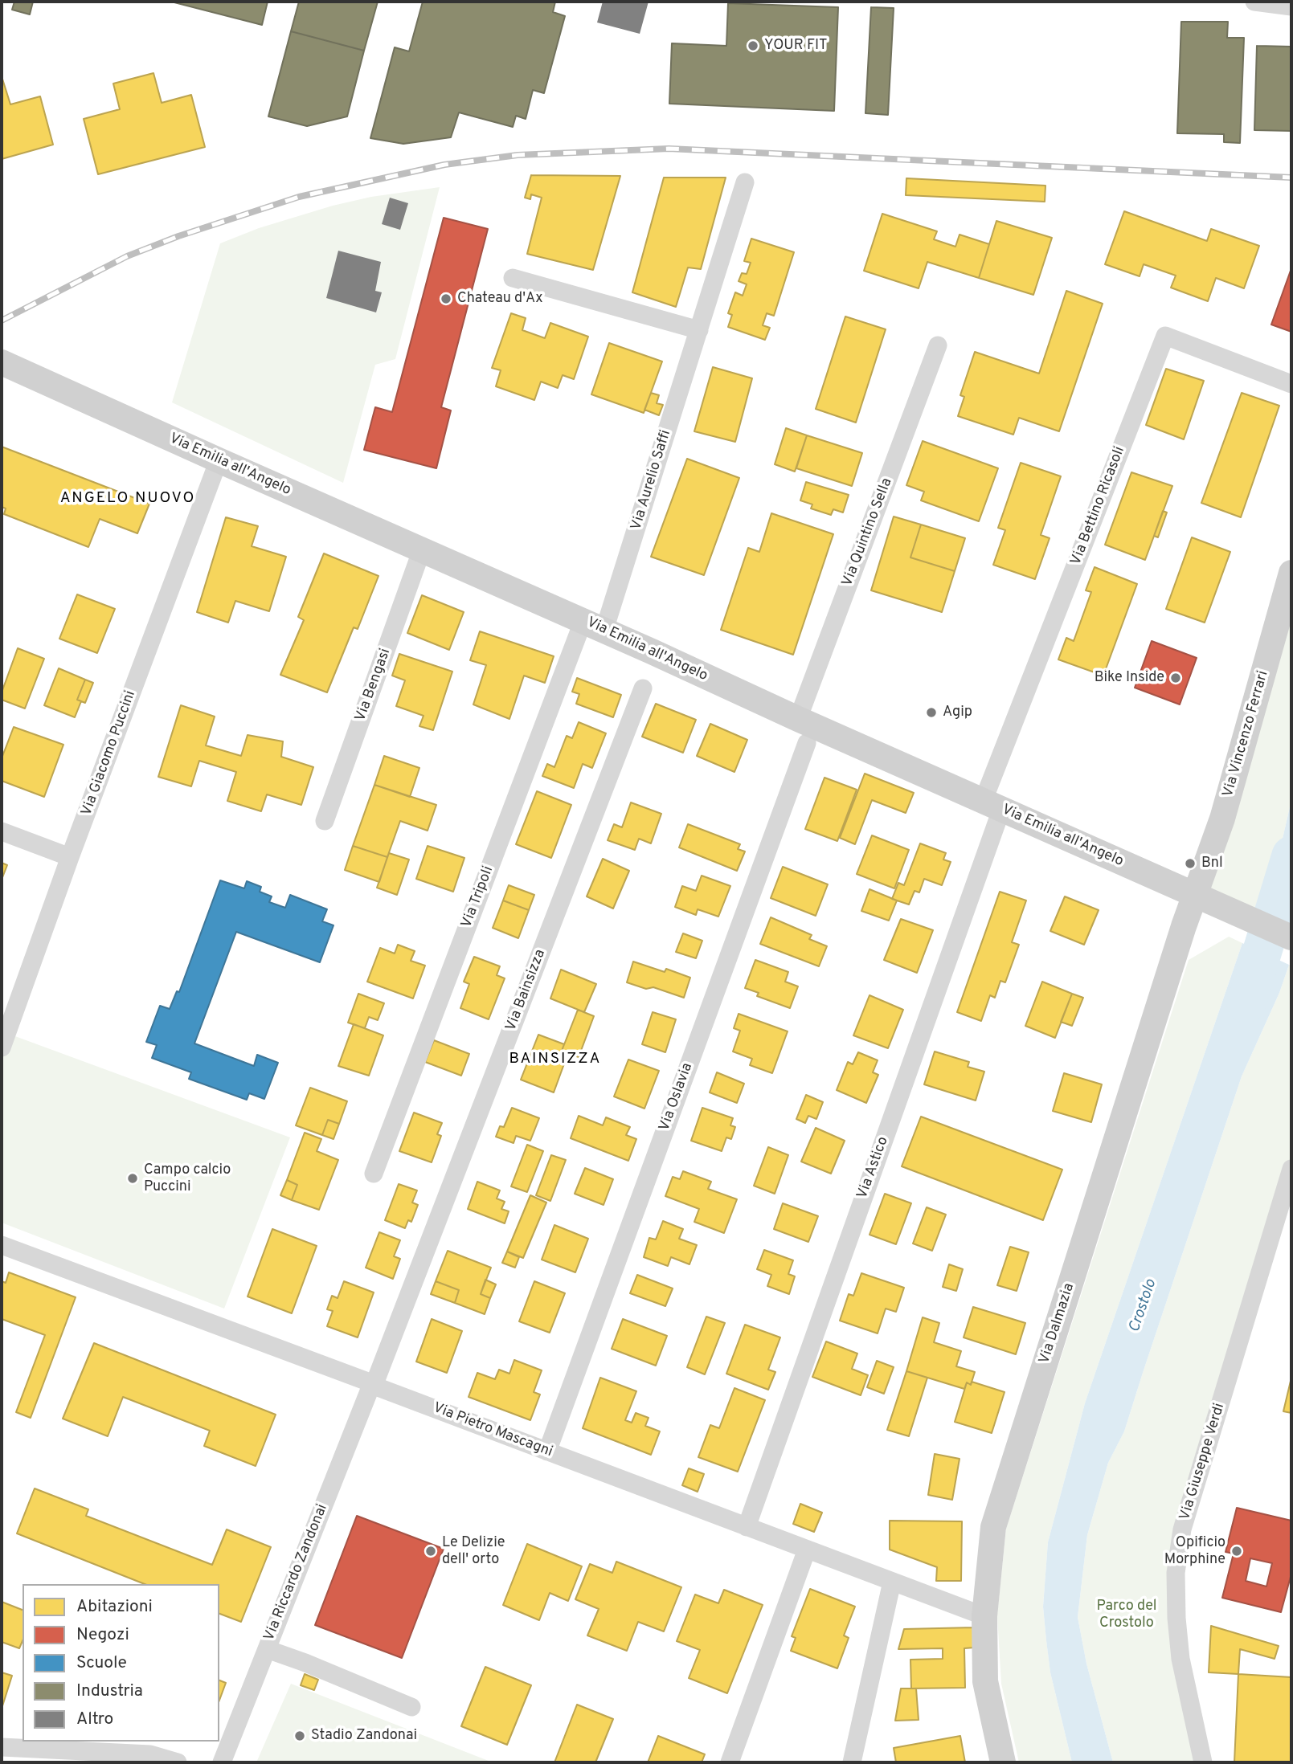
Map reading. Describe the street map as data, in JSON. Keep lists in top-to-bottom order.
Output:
{
  "streets": {
    "main road": ["Via Emilia all'Angelo", "Via Vincenzo Ferrari", "Via Dalmazia"],
    "street": [
      "Via Aurelio Saffi",
      "Via Bettino Ricasoli",
      "Via Quintino Sella",
      "Via Bengasi",
      "Via Giacomo Puccini",
      "Via Tripoli",
      "Via Bainsizza",
      "Via Oslavia",
      "Via Astico",
      "Via Pietro Mascagni",
      "Via Giuseppe Verdi",
      "Via Riccardo Zandonai"
    ]
  },
  "crossings": [
    ["Via Emilia all'Angelo", "Via Aurelio Saffi"],
    ["Via Emilia all'Angelo", "Via Bettino Ricasoli"],
    ["Via Emilia all'Angelo", "Via Quintino Sella"],
    ["Via Emilia all'Angelo", "Via Bengasi"],
    ["Via Emilia all'Angelo", "Via Vincenzo Ferrari"],
    ["Via Emilia all'Angelo", "Via Giacomo Puccini"],
    ["Via Emilia all'Angelo", "Via Tripoli"],
    ["Via Emilia all'Angelo", "Via Astico"],
    ["Via Emilia all'Angelo", "Via Dalmazia"],
    ["Via Aurelio Saffi", "Via Tripoli"],
    ["Via Bettino Ricasoli", "Via Astico"],
    ["Via Vincenzo Ferrari", "Via Dalmazia"],
    ["Via Bainsizza", "Via Pietro Mascagni"],
    ["Via Bainsizza", "Via Riccardo Zandonai"],
    ["Via Oslavia", "Via Pietro Mascagni"],
    ["Via Astico", "Via Pietro Mascagni"],
    ["Via Dalmazia", "Via Pietro Mascagni"],
    ["Via Pietro Mascagni", "Via Riccardo Zandonai"]
  ],
  "districts": ["ANGELO NUOVO", "BAINSIZZA"],
  "water": ["Crostolo"],
  "parks": ["Parco del Crostolo"],
  "places": [
    "YOUR FIT",
    "Chateau d'Ax",
    "Bike Inside",
    "Agip",
    "Bnl",
    "Campo calcio Puccini",
    "Le Delizie dell' orto",
    "Opificio Morphine",
    "Stadio Zandonai"
  ],
  "legend": [
    "Abitazioni",
    "Negozi",
    "Scuole",
    "Industria",
    "Altro"
  ]
}
